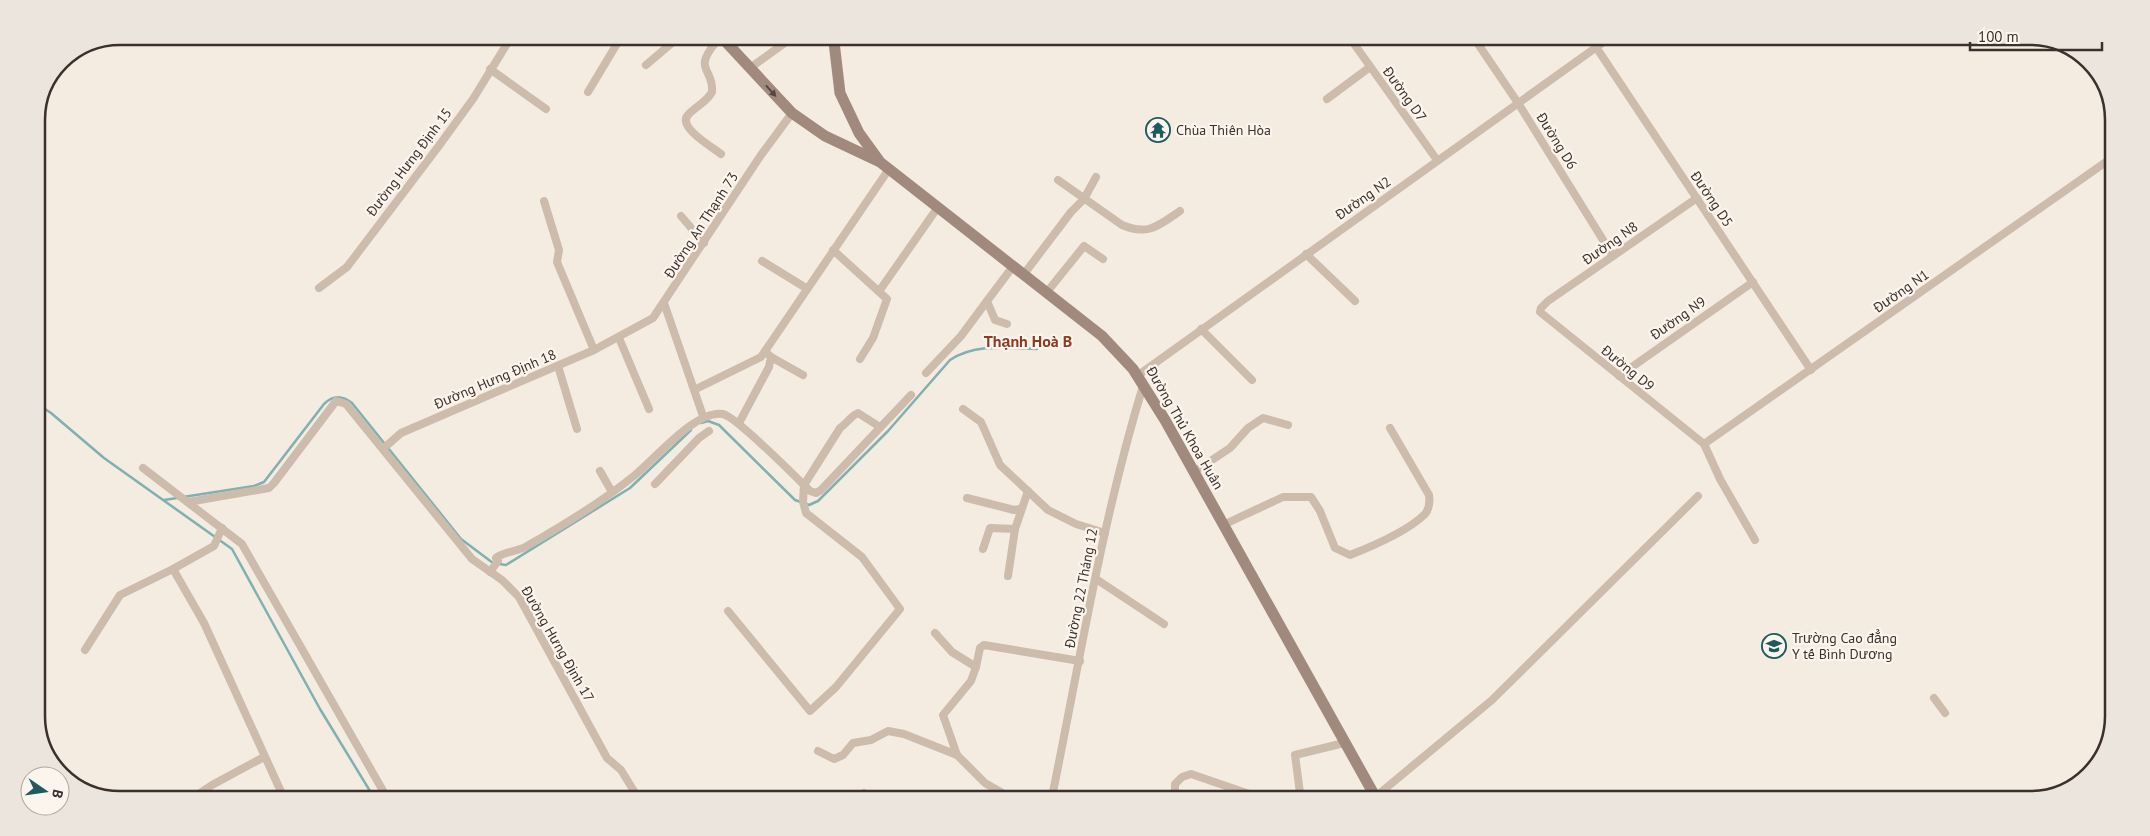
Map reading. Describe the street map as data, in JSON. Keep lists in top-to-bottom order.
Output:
{
  "streets": {
    "main road": ["Đường Thủ Khoa Huân"],
    "street": [
      "Đường D7",
      "Đường D6",
      "Đường Hưng Định 15",
      "Đường N2",
      "Đường D5",
      "Đường An Thạnh 73",
      "Đường N8",
      "Đường N1",
      "Đường N9",
      "Đường D9",
      "Đường Hưng Định 18",
      "Đường 22 Tháng 12",
      "Đường Hưng Định 17"
    ]
  },
  "crossings": [
    ["Đường D7", "Đường N2"],
    ["Đường D6", "Đường N2"],
    ["Đường D6", "Đường N8"],
    ["Đường N2", "Đường Thủ Khoa Huân"],
    ["Đường N2", "Đường 22 Tháng 12"],
    ["Đường D5", "Đường N8"],
    ["Đường D5", "Đường N1"],
    ["Đường D5", "Đường N9"],
    ["Đường An Thạnh 73", "Đường Hưng Định 18"],
    ["Đường N8", "Đường D9"],
    ["Đường N1", "Đường D9"],
    ["Đường N9", "Đường D9"],
    ["Đường Hưng Định 18", "Đường Hưng Định 17"],
    ["Đường Thủ Khoa Huân", "Đường 22 Tháng 12"]
  ],
  "districts": ["Thạnh Hoà B"],
  "places": {
    "temple": ["Chùa Thiên Hòa"],
    "school or university": ["Trường Cao đẳng Y tế Bình Dương"]
  },
  "scale_bar": "100 m",
  "north": "right"
}
